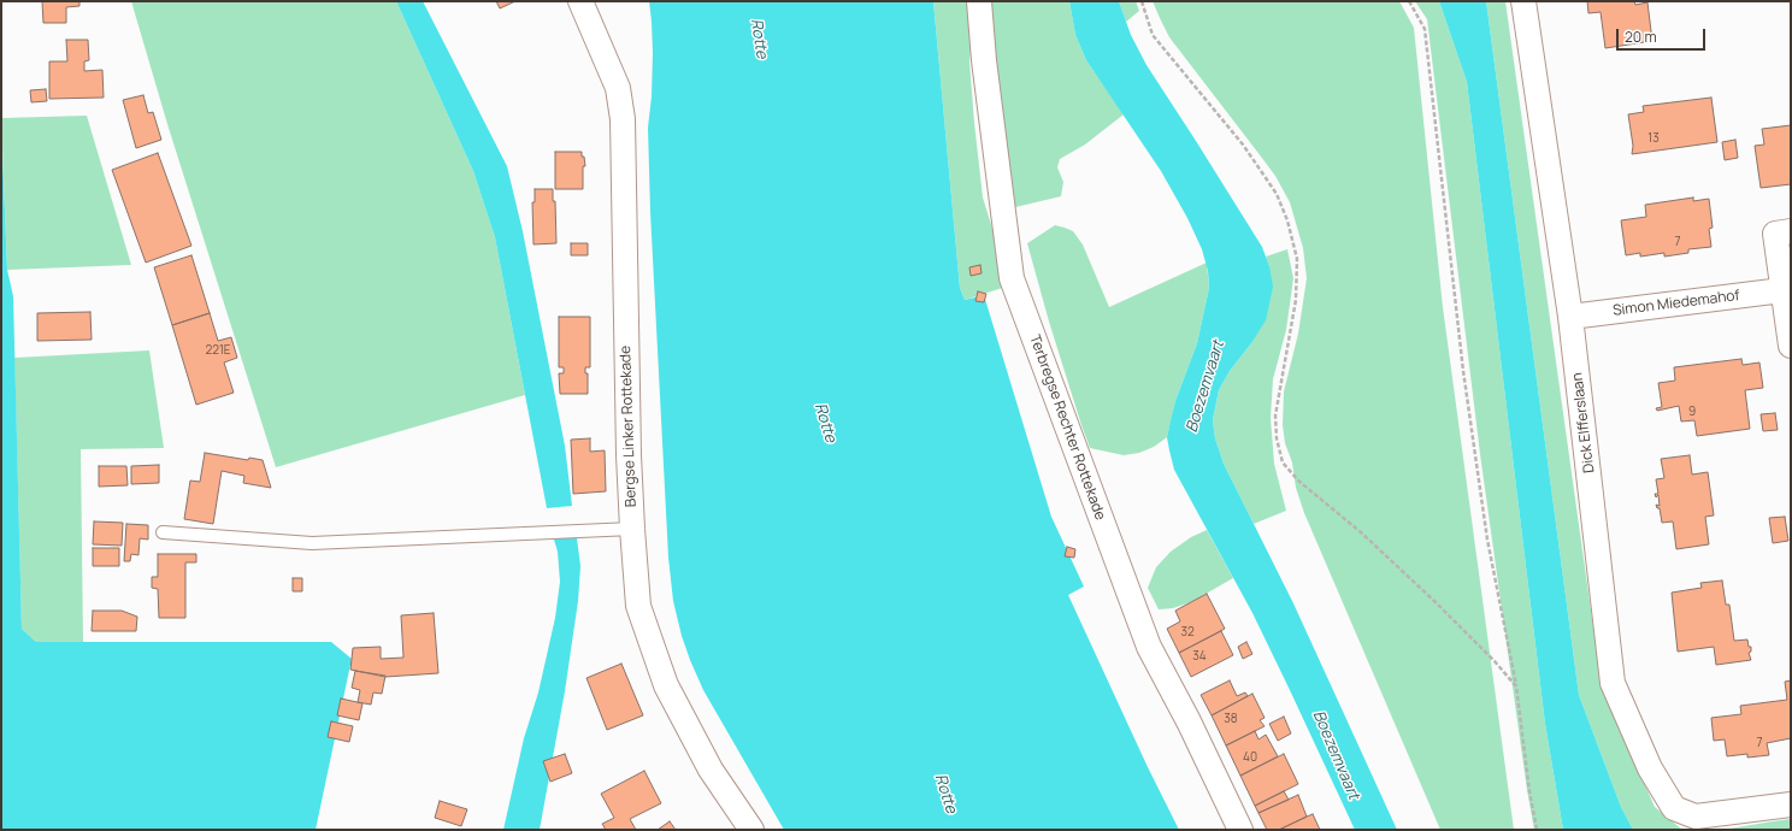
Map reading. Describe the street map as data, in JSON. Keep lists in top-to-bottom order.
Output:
{
  "streets": {
    "street": [
      "Simon Miedemahof",
      "Dick Elfferslaan",
      "Bergse Linker Rottekade",
      "Terbregse Rechter Rottekade"
    ]
  },
  "crossings": [
    ["Simon Miedemahof", "Dick Elfferslaan"]
  ],
  "water": ["Rotte", "Boezemvaart"],
  "house_numbers": [
    "13",
    "7",
    "221E",
    "9",
    "32",
    "34",
    "38",
    "7",
    "40"
  ],
  "scale_bar": "20 m"
}
